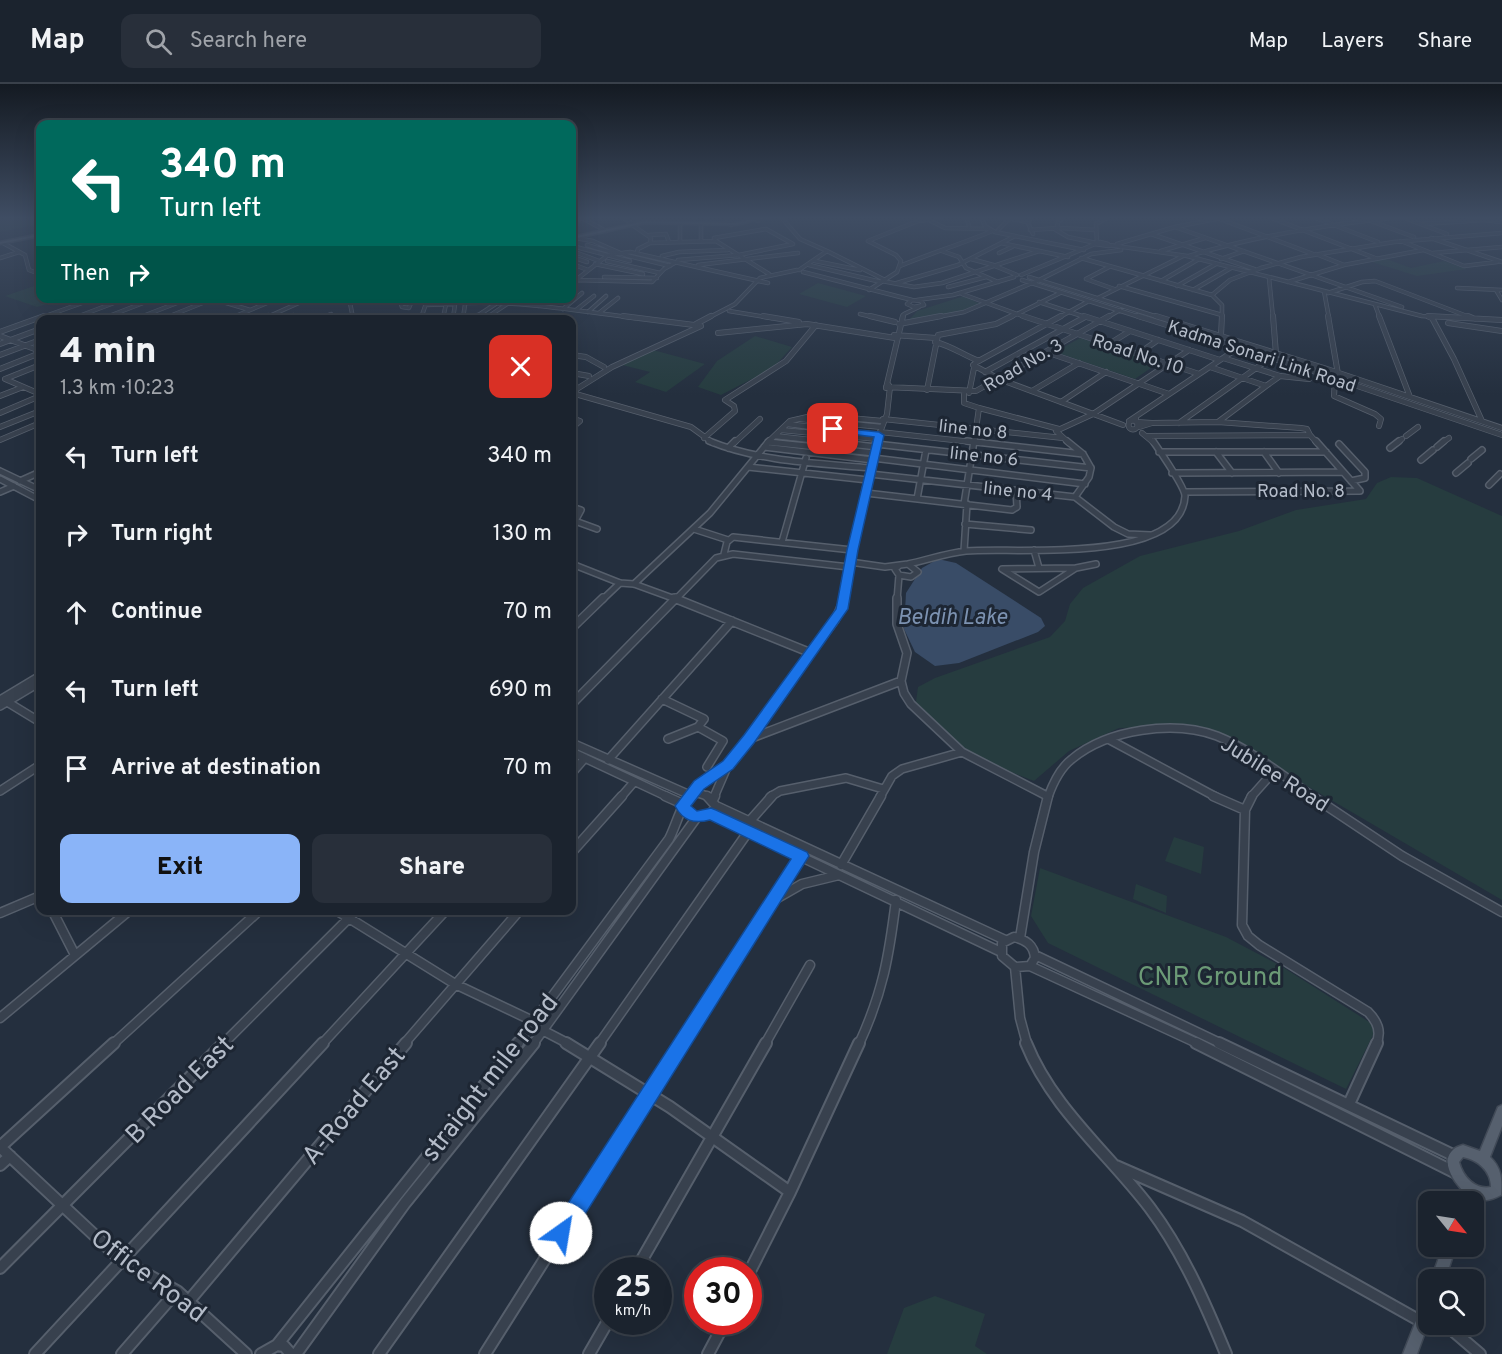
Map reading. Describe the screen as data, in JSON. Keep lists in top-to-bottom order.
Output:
{
  "streets": {
    "street": [
      "Road No. 10",
      "Kadma Sonari Link Road",
      "Road No. 3",
      "line no 8",
      "line no 6",
      "line no 4",
      "Road No. 8",
      "Jubilee Road",
      "straight mile road",
      "B Road East",
      "A-Road East",
      "Office Road"
    ]
  },
  "crossings": [
    ["Road No. 10", "Road No. 3"],
    ["Kadma Sonari Link Road", "Road No. 3"],
    ["line no 8", "line no 6"],
    ["B Road East", "Office Road"],
    ["A-Road East", "Office Road"]
  ],
  "water": ["Beldih Lake"],
  "parks": ["CNR Ground"],
  "north": "bottom right",
  "page": {
    "header": "Map",
    "search": "Search here",
    "nav": ["Map", "Layers", "Share"],
    "turn": ["340 m", "Turn left"],
    "then": "Then",
    "heading": ["4 min", "1.3 km · 10:23"],
    "list": [
      {
        "name": "Turn left",
        "value": "340 m"
      },
      {
        "name": "Turn right",
        "value": "130 m"
      },
      {
        "name": "Continue",
        "value": "70 m"
      },
      {
        "name": "Turn left",
        "value": "690 m"
      },
      {
        "name": "Arrive at destination",
        "value": "70 m"
      }
    ],
    "buttons": ["Exit", "Share"],
    "speed": "25 km/h",
    "limit": "30"
  }
}
